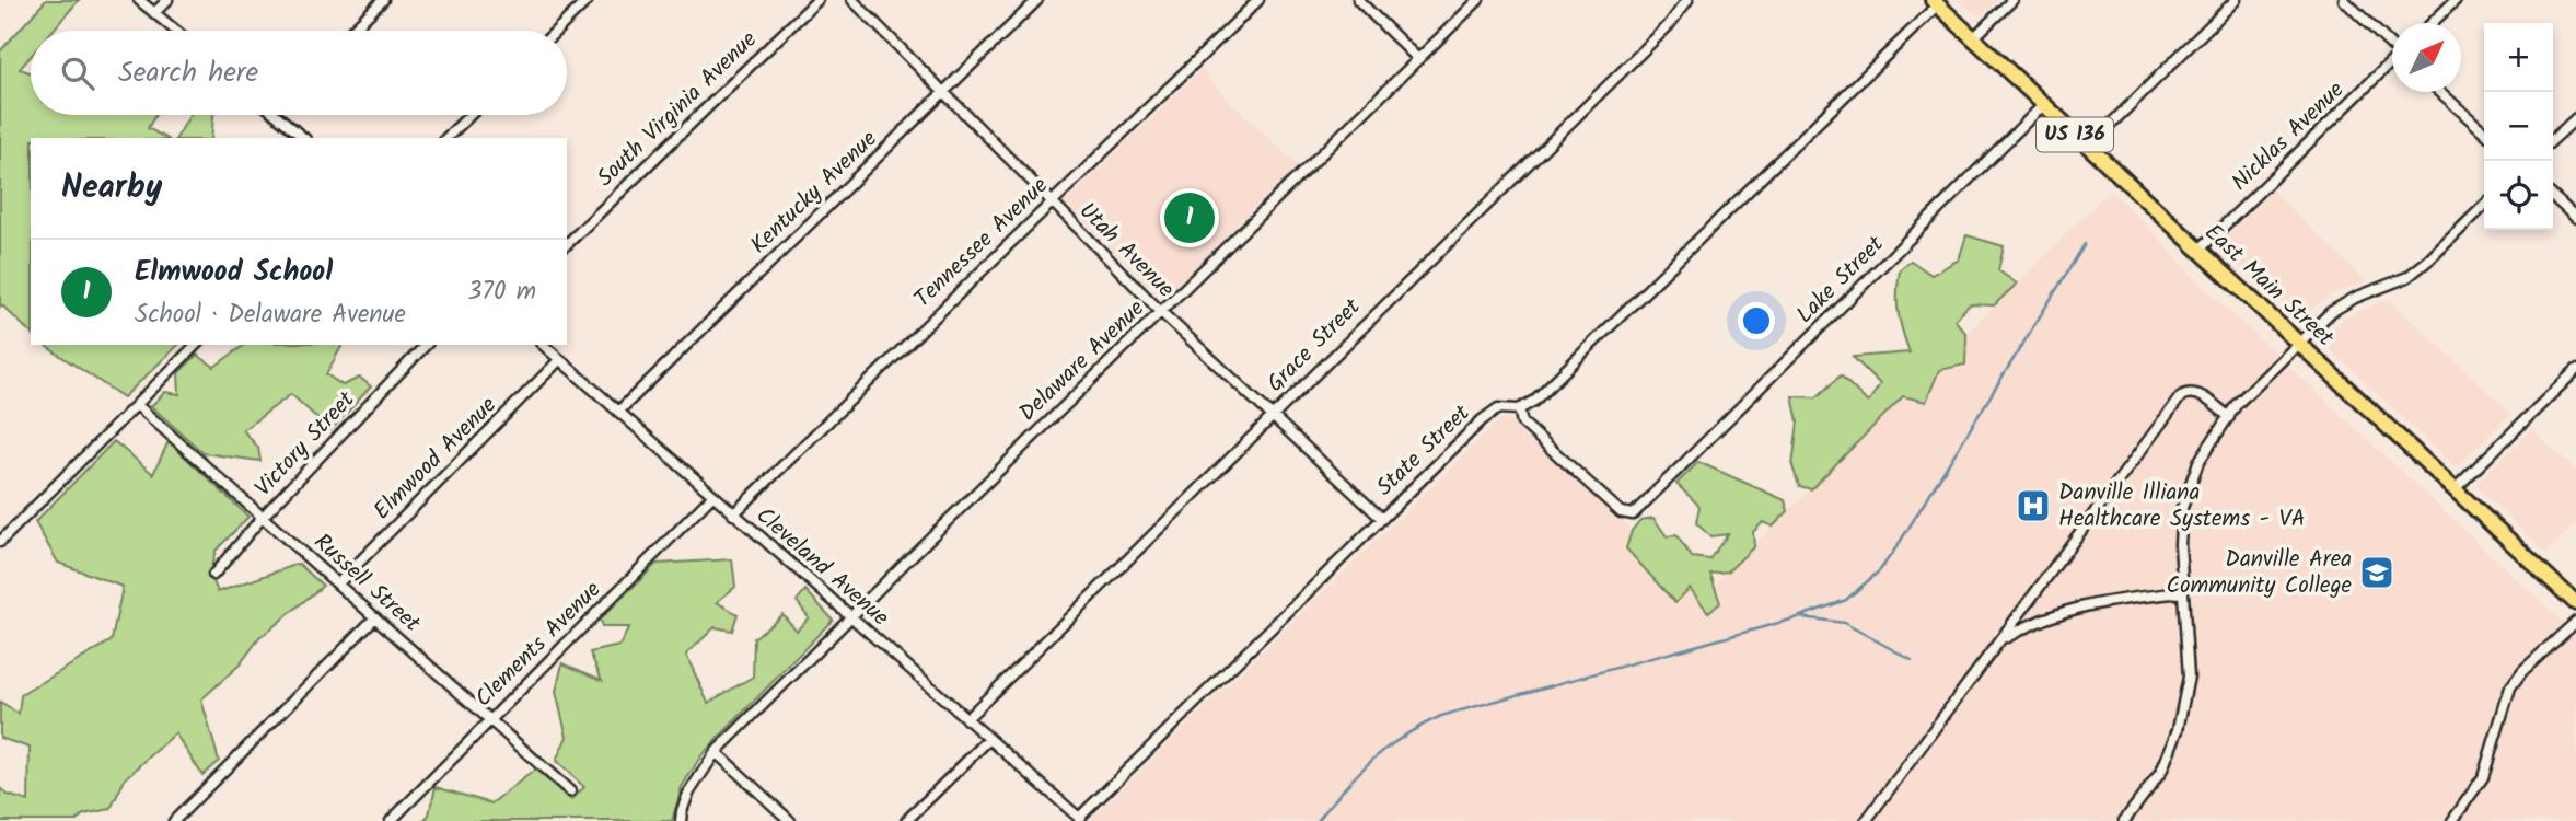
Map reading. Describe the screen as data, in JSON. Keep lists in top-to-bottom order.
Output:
{
  "streets": {
    "main road": ["US 136", "East Main Street"],
    "street": [
      "South Virginia Avenue",
      "Nicklas Avenue",
      "Kentucky Avenue",
      "Tennessee Avenue",
      "Utah Avenue",
      "Lake Street",
      "Grace Street",
      "Delaware Avenue",
      "Victory Street",
      "State Street",
      "Elmwood Avenue",
      "Cleveland Avenue",
      "Russell Street",
      "Clements Avenue"
    ]
  },
  "crossings": [
    ["Nicklas Avenue", "East Main Street"],
    ["Kentucky Avenue", "Utah Avenue"],
    ["Kentucky Avenue", "Cleveland Avenue"],
    ["Tennessee Avenue", "Utah Avenue"],
    ["Tennessee Avenue", "Cleveland Avenue"],
    ["Utah Avenue", "Grace Street"],
    ["Utah Avenue", "Delaware Avenue"],
    ["Utah Avenue", "State Street"],
    ["Lake Street", "East Main Street"],
    ["Lake Street", "State Street"],
    ["East Main Street", "State Street"],
    ["Grace Street", "Cleveland Avenue"],
    ["Delaware Avenue", "Cleveland Avenue"],
    ["Victory Street", "Russell Street"],
    ["State Street", "Cleveland Avenue"],
    ["Elmwood Avenue", "Cleveland Avenue"],
    ["Elmwood Avenue", "Russell Street"],
    ["Cleveland Avenue", "Clements Avenue"],
    ["Russell Street", "Clements Avenue"]
  ],
  "places": {
    "hospital": ["Danville Illiana Healthcare Systems - VA"],
    "school or university": ["Danville Area Community College"]
  },
  "north": "top right",
  "page": {
    "map_buttons": ["+", "−"],
    "search": "Search here",
    "heading": "Nearby",
    "pins": "1",
    "list": [
      {
        "mark": "1",
        "name": "Elmwood School",
        "note": "School · Delaware Avenue",
        "value": "370 m"
      }
    ]
  }
}
